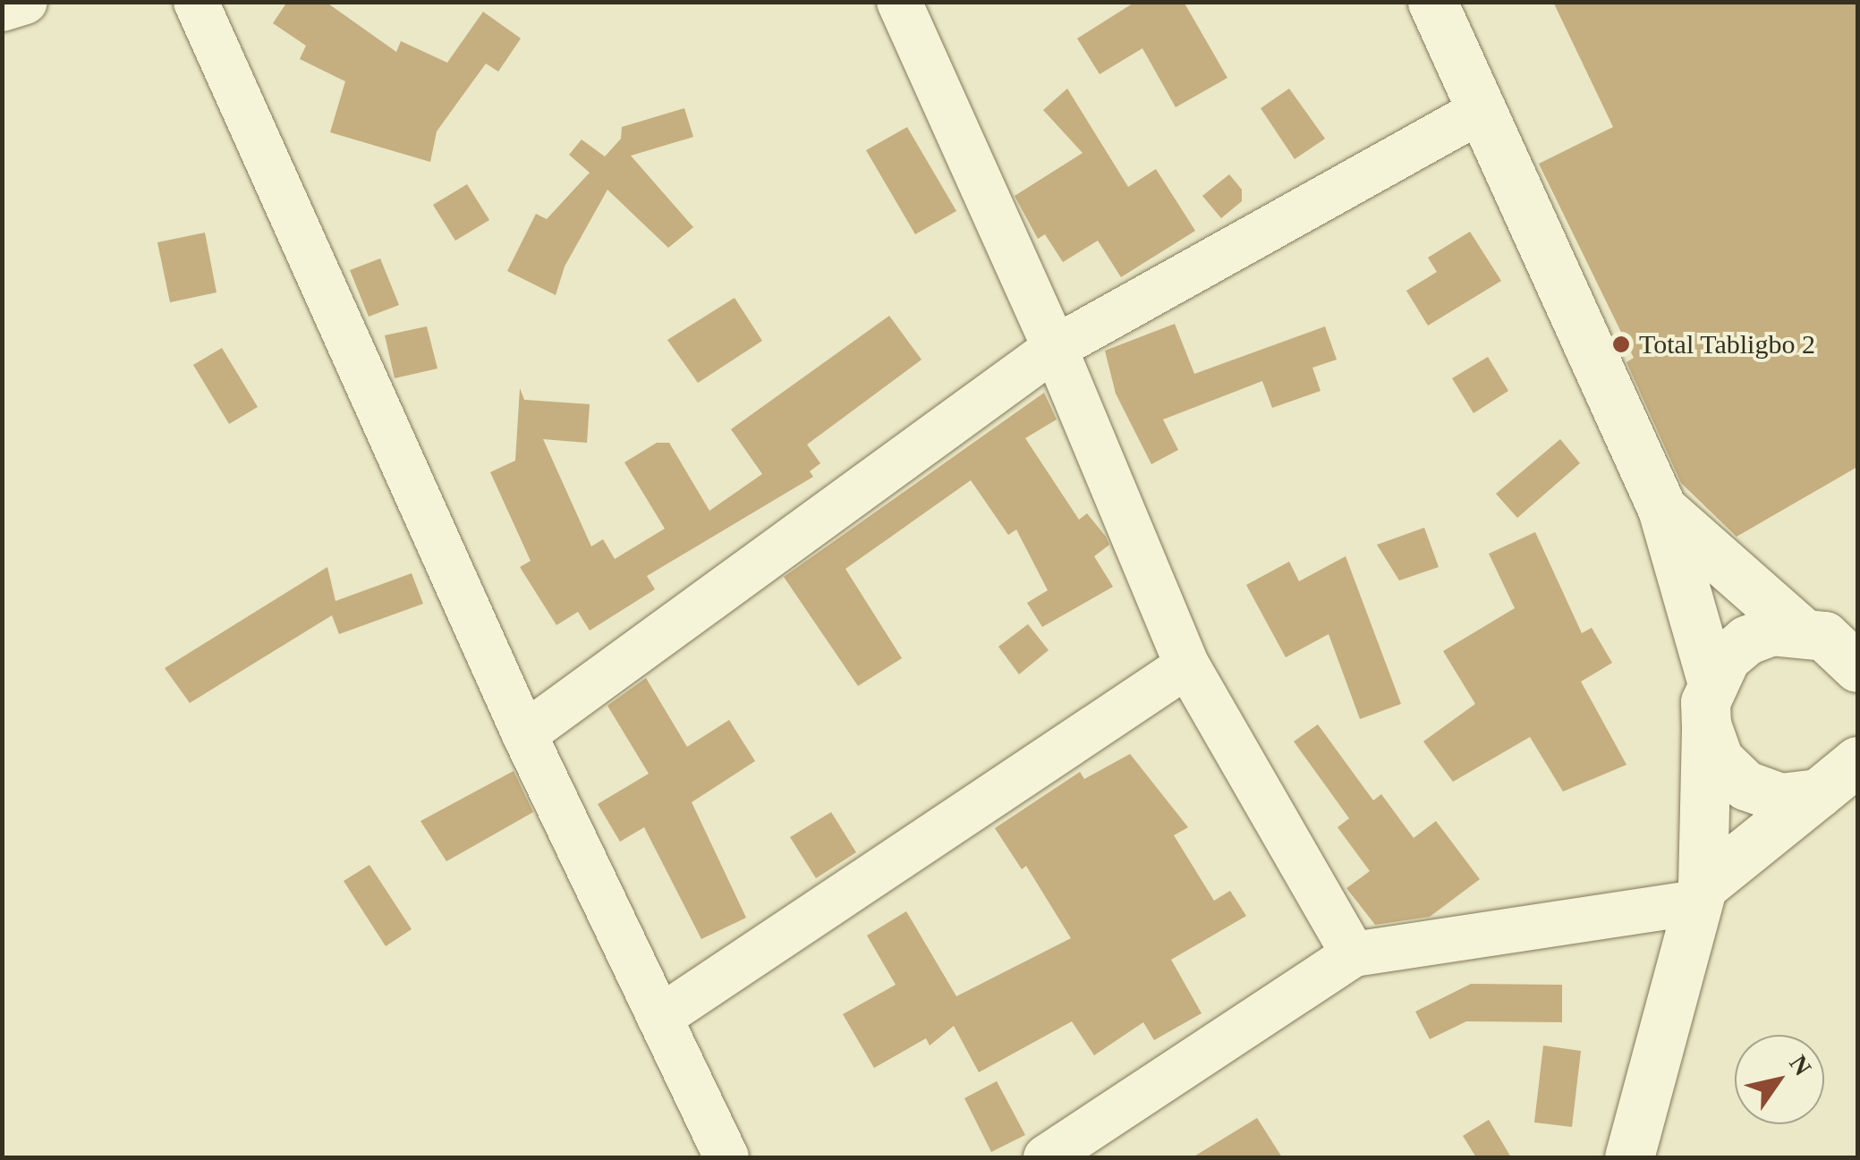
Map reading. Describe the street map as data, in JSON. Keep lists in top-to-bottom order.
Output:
{
  "places": ["Total Tabligbo 2"],
  "north": "top right"
}
